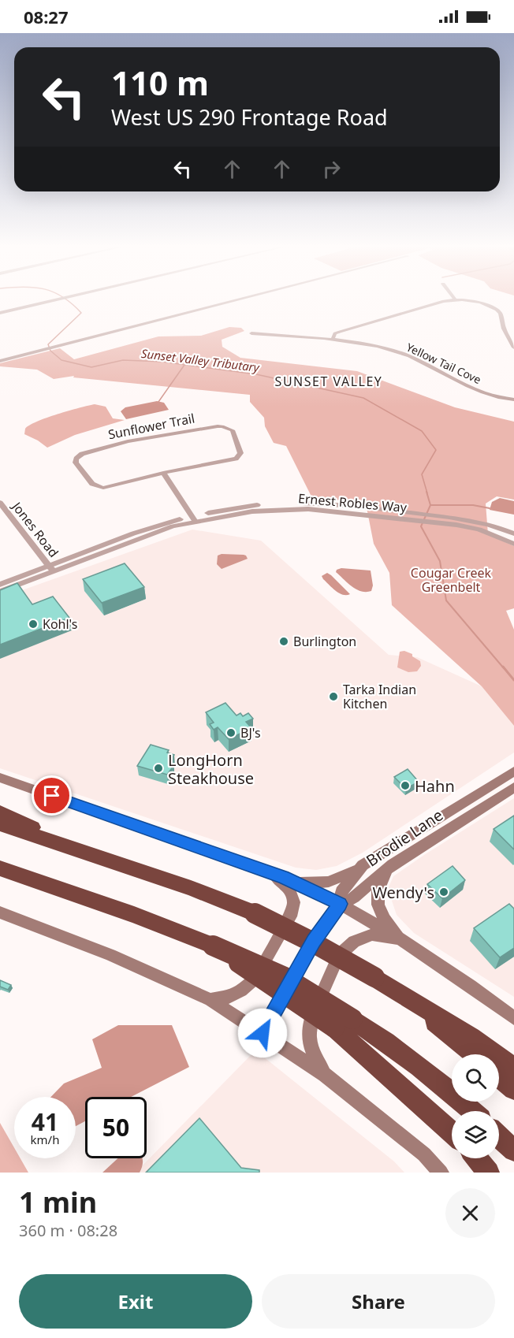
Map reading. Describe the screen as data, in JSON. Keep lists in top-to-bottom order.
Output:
{
  "streets": {
    "main road": ["Brodie Lane"],
    "street": [
      "Yellow Tail Cove",
      "Sunflower Trail",
      "Ernest Robles Way",
      "Jones Road"
    ]
  },
  "crossings": [
    ["Ernest Robles Way", "Jones Road"]
  ],
  "districts": ["SUNSET VALLEY"],
  "water": ["Sunset Valley Tributary"],
  "parks": ["Cougar Creek Greenbelt"],
  "places": [
    "Kohl's",
    "Burlington",
    "Tarka Indian Kitchen",
    "BJ's",
    "LongHorn Steakhouse",
    "Hahn",
    "Wendy's"
  ],
  "page": {
    "status": "08:27",
    "turn": ["110 m", "West US 290 Frontage Road"],
    "speed": "41 km/h",
    "limit": "50",
    "heading": ["1 min", "360 m · 08:28"],
    "buttons": ["Exit", "Share"]
  }
}
